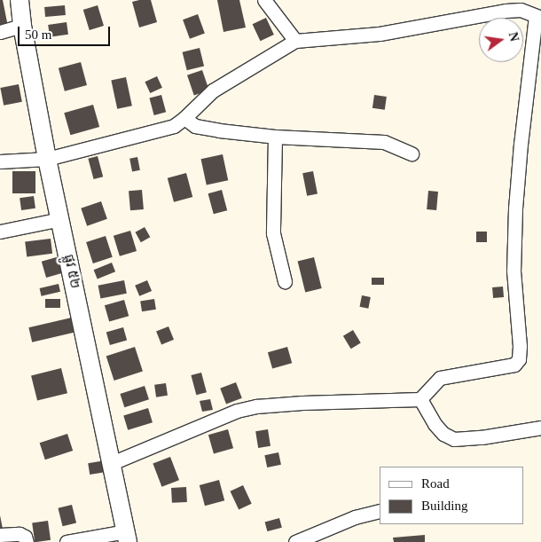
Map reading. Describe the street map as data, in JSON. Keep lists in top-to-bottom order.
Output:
{
  "streets": {
    "street": ["ផ្លូវ ៥២"]
  },
  "legend": ["Road", "Building"],
  "scale_bar": "50 m",
  "north": "right"
}
